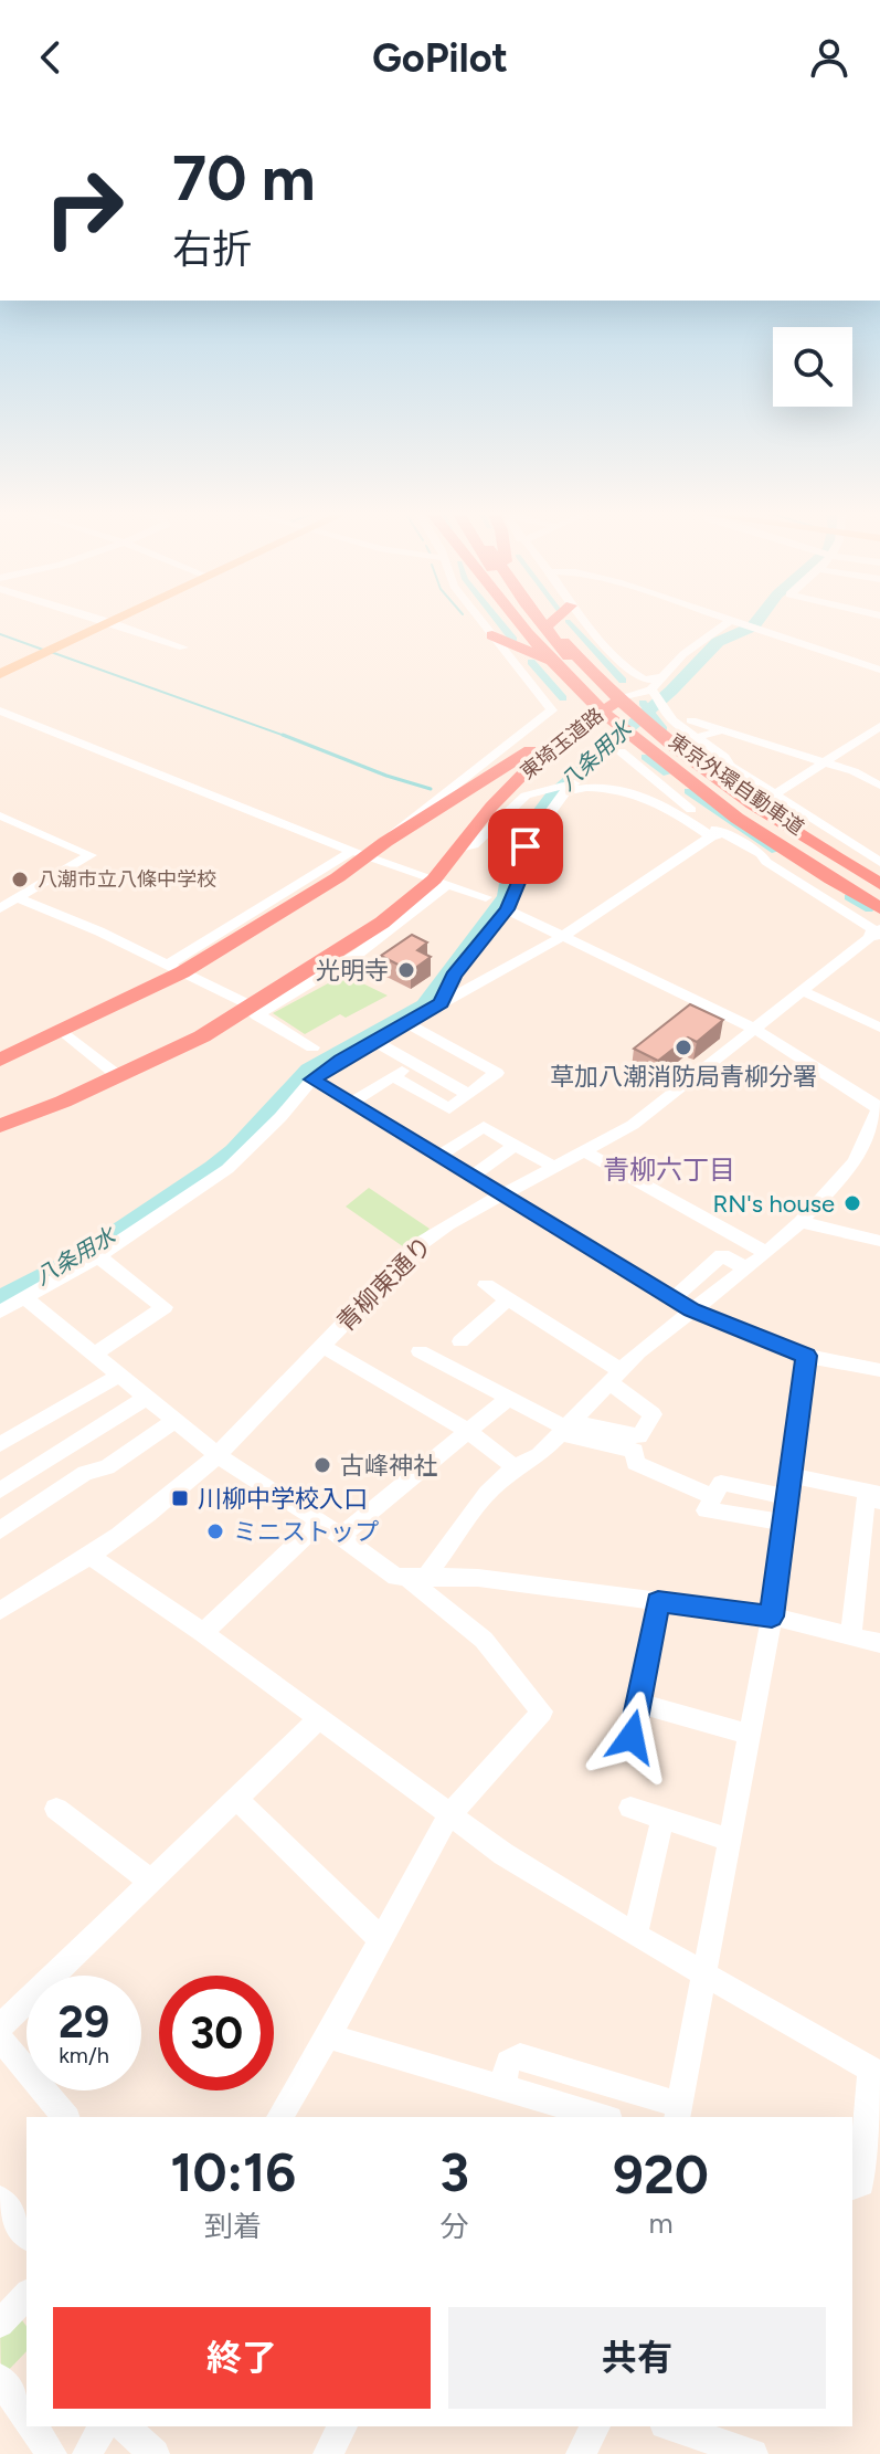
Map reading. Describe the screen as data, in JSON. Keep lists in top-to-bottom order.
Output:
{
  "streets": {
    "highway": ["東埼玉道路", "東京外環自動車道"],
    "street": ["青柳東通り"]
  },
  "districts": ["青柳六丁目"],
  "water": ["八条用水"],
  "places": {
    "other": [
      "八潮市立八條中学校",
      "光明寺",
      "草加八潮消防局青柳分署",
      "RN's house",
      "古峰神社",
      "ミニストップ"
    ],
    "transit": ["川柳中学校入口"]
  },
  "page": {
    "header": "GoPilot",
    "turn": ["70 m", "右折"],
    "speed": "29 km/h",
    "limit": "30",
    "eta": [
      "10:16",
      "到着",
      "3",
      "分",
      "920",
      "m"
    ],
    "buttons": ["終了", "共有"]
  }
}
